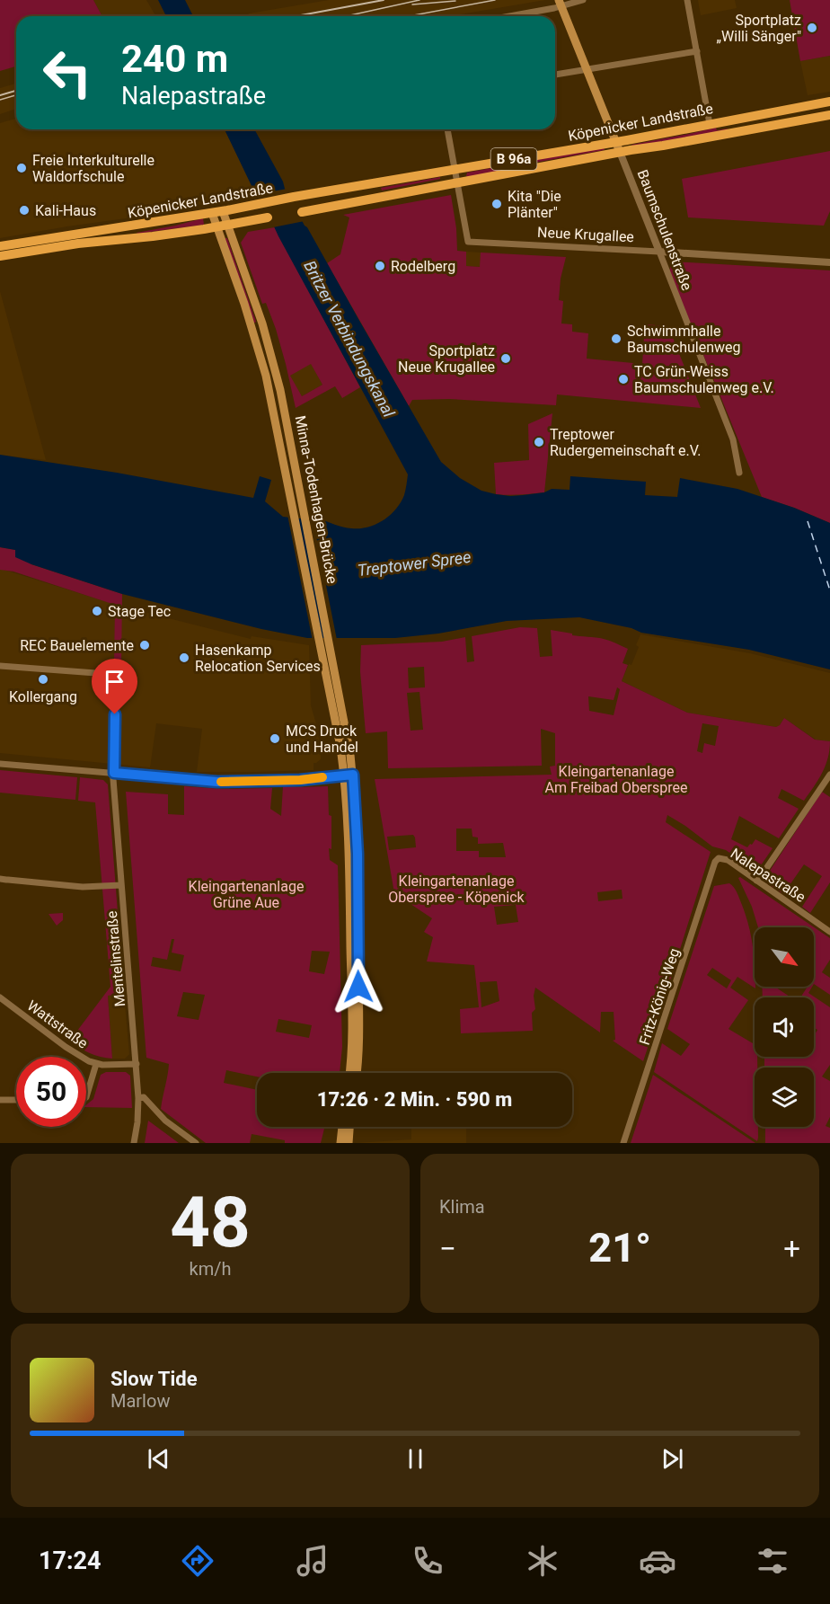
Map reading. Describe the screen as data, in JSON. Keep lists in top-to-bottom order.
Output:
{
  "streets": {
    "main road": [
      "Köpenicker Landstraße",
      "B 96a",
      "Baumschulenstraße",
      "Minna-Todenhagen-Brücke"
    ],
    "street": [
      "Neue Krugallee",
      "Nalepastraße",
      "Mentelinstraße",
      "Fritz-König-Weg",
      "Wattstraße"
    ]
  },
  "crossings": [
    ["Köpenicker Landstraße", "B 96a"],
    ["Köpenicker Landstraße", "Baumschulenstraße"],
    ["Köpenicker Landstraße", "Neue Krugallee"],
    ["Köpenicker Landstraße", "Minna-Todenhagen-Brücke"],
    ["Baumschulenstraße", "Neue Krugallee"],
    ["Nalepastraße", "Fritz-König-Weg"],
    ["Mentelinstraße", "Wattstraße"]
  ],
  "water": ["Britzer Verbindungskanal", "Treptower Spree"],
  "parks": ["Kleingartenanlage Am Freibad Oberspree", "Kleingartenanlage Oberspree - Köpenick", "Kleingartenanlage Grüne Aue"],
  "places": [
    "Sportplatz „Willi Sänger\"",
    "Freie Interkulturelle Waldorfschule",
    "Kita \"Die Plänter\"",
    "Kali-Haus",
    "Rodelberg",
    "Schwimmhalle Baumschulenweg",
    "Sportplatz Neue Krugallee",
    "TC Grün-Weiss Baumschulenweg e.V.",
    "Treptower Rudergemeinschaft e.V.",
    "Stage Tec",
    "REC Bauelemente",
    "Hasenkamp Relocation Services",
    "Kollergang",
    "MCS Druck und Handel"
  ],
  "north": "bottom right",
  "page": {
    "turn": ["240 m", "Nalepastraße"],
    "limit": "50",
    "trip": "17:26 · 2 Min. · 590 m",
    "tile": [
      ["48", "km/h"],
      "Klima"
    ],
    "heat": ["−", "21°", "+"],
    "song": ["Slow Tide", "Marlow"],
    "tabs": "17:24"
  }
}
